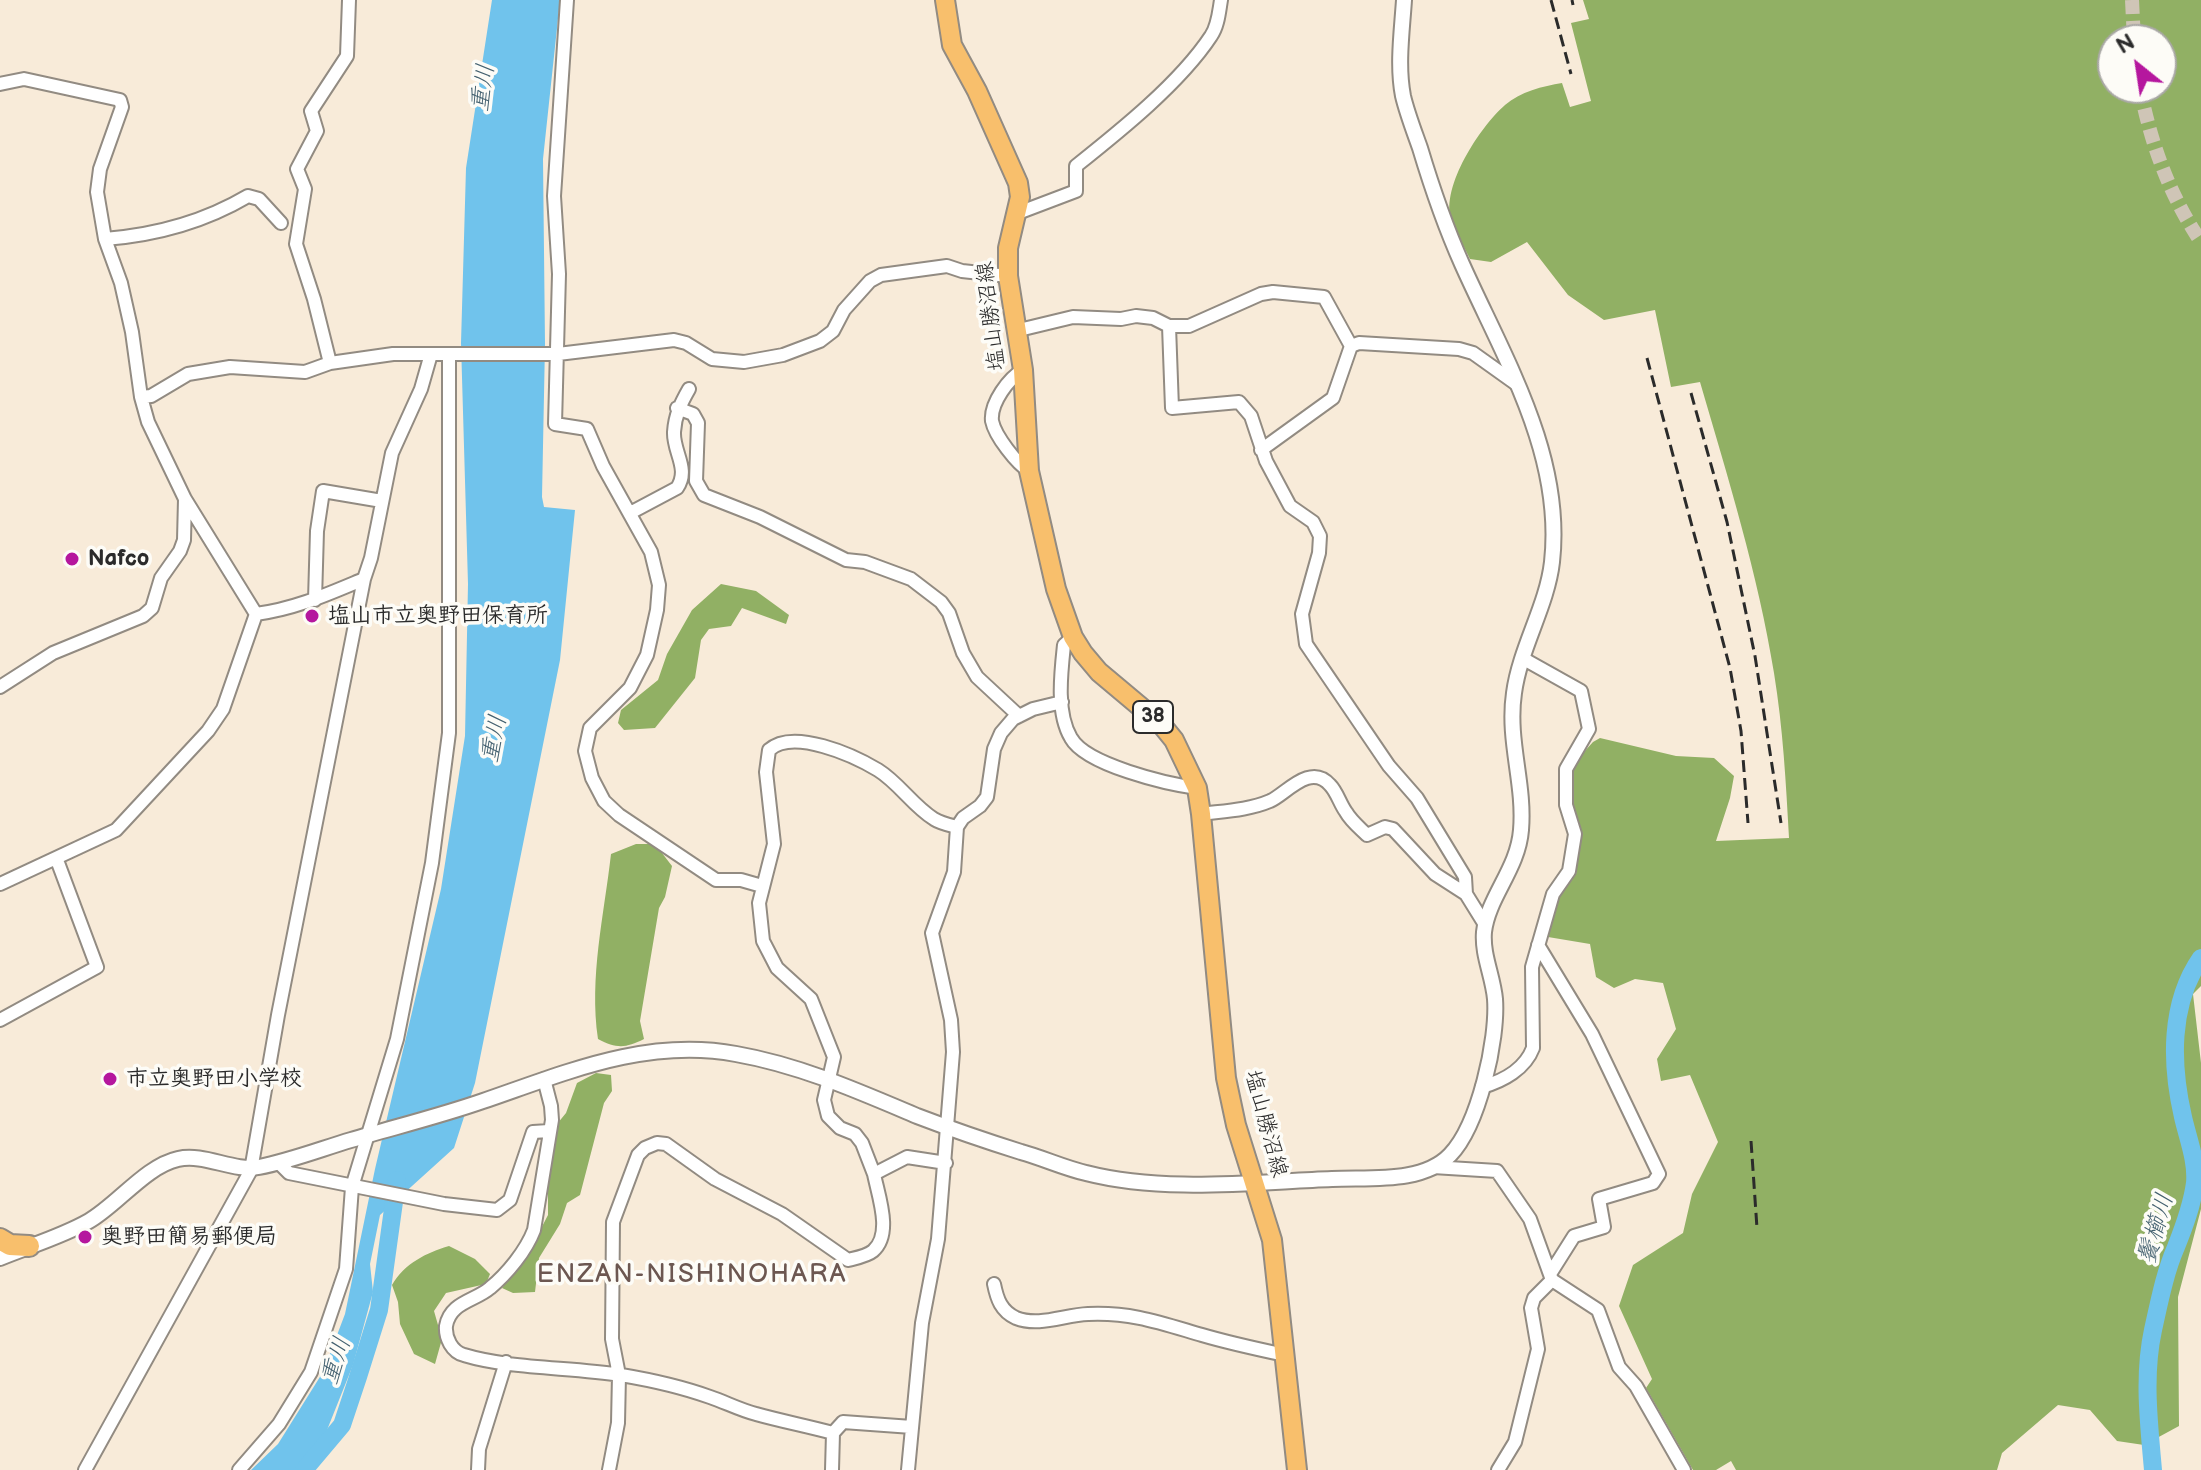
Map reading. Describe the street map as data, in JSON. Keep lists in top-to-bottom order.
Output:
{
  "streets": {
    "main road": ["塩山勝沼線", "38"]
  },
  "districts": ["ENZAN-NISHINOHARA"],
  "water": ["重川", "鬢櫛川"],
  "places": [
    "Nafco",
    "塩山市立奥野田保育所",
    "市立奥野田小学校",
    "奥野田簡易郵便局"
  ],
  "north": "top left"
}
